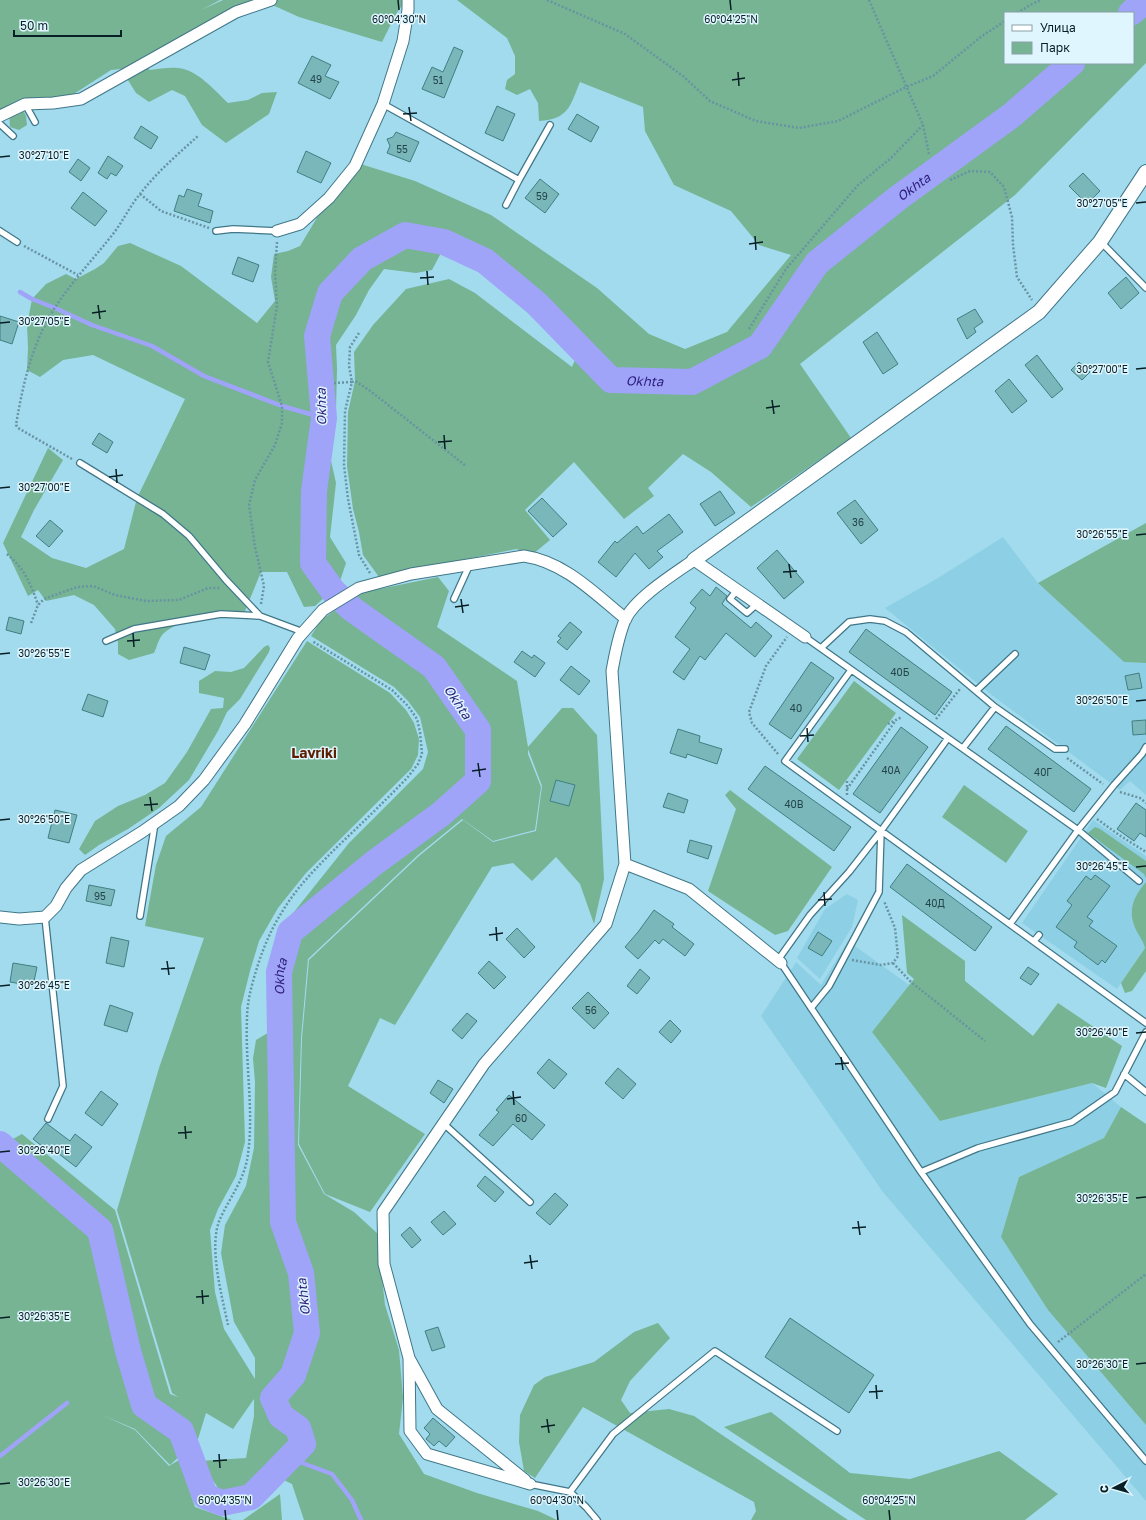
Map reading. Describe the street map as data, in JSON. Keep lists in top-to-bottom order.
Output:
{
  "districts": ["Lavriki"],
  "water": ["Okhta"],
  "house_numbers": [
    "49",
    "51",
    "55",
    "59",
    "36",
    "40Б",
    "40",
    "40А",
    "40Г",
    "40В",
    "95",
    "40Д",
    "56",
    "60"
  ],
  "legend": ["Улица", "Парк"],
  "scale_bar": "50 m",
  "north": "left",
  "coordinates": [
    "60°04'30\"N",
    "60°04'25\"N",
    "30°27'10\"E",
    "30°27'05\"E",
    "30°27'00\"E",
    "30°26'55\"E",
    "30°26'50\"E",
    "30°26'45\"E",
    "30°26'40\"E",
    "30°26'35\"E",
    "30°26'30\"E",
    "60°04'35\"N"
  ]
}
